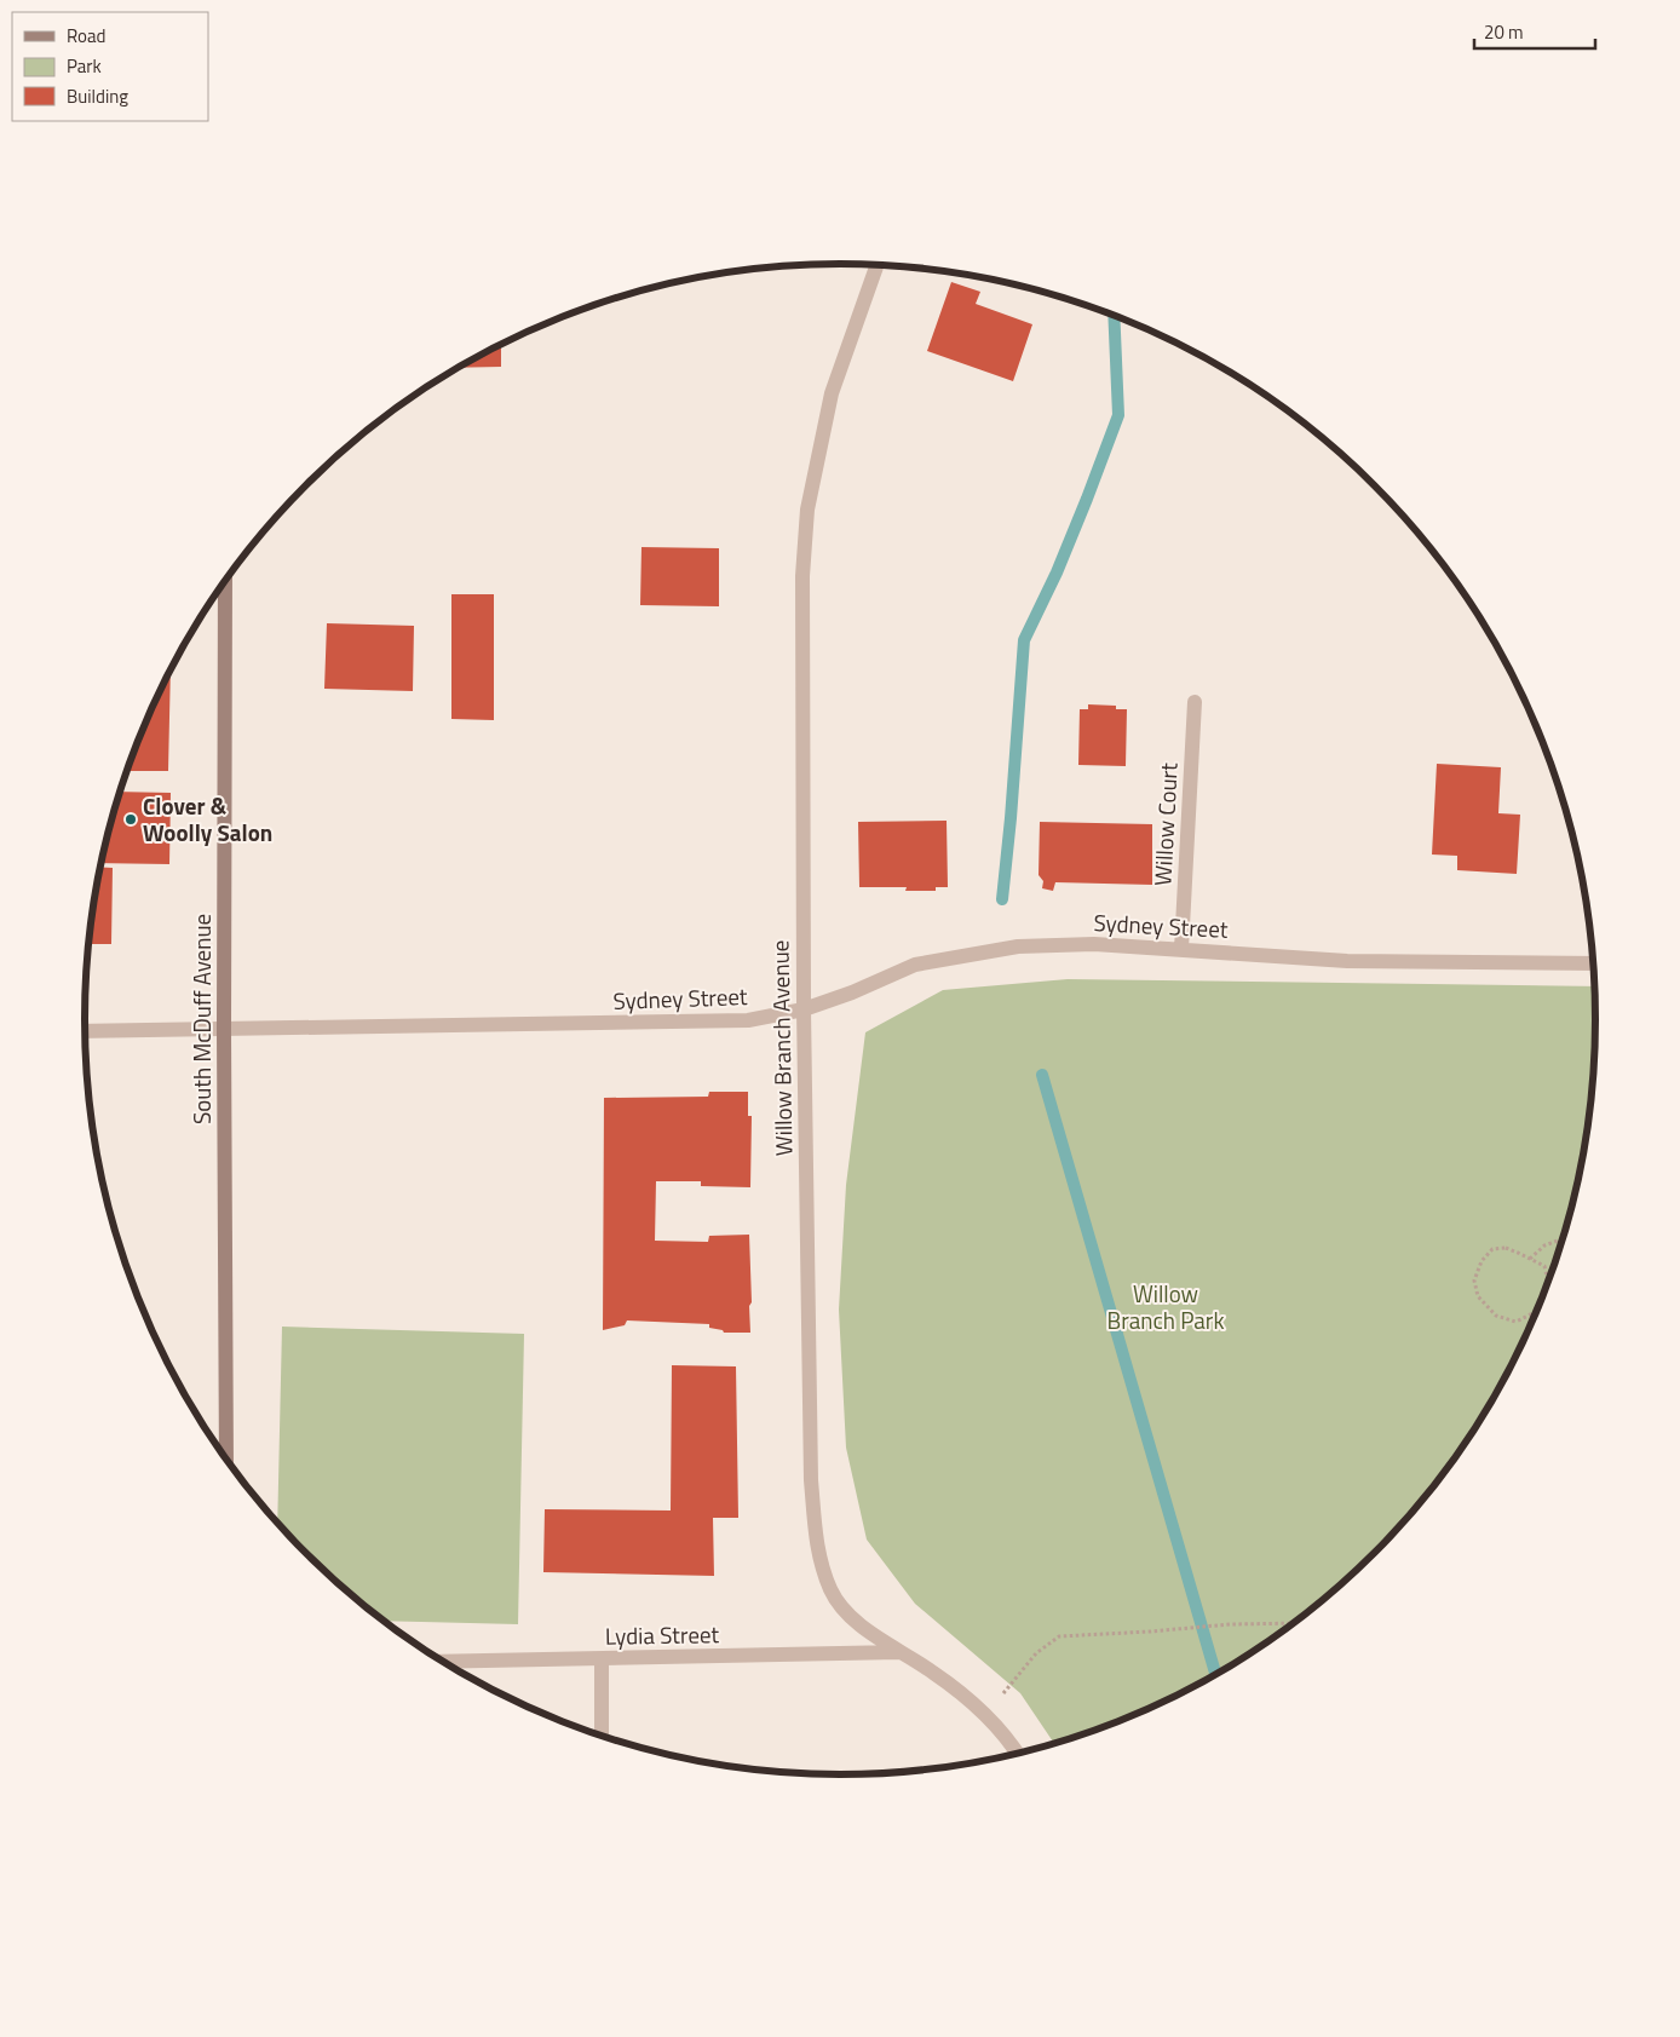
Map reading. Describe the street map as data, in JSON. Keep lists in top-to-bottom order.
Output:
{
  "streets": {
    "main road": ["South McDuff Avenue"],
    "street": [
      "Willow Court",
      "Sydney Street",
      "Willow Branch Avenue",
      "Lydia Street"
    ]
  },
  "crossings": [
    ["Willow Court", "Sydney Street"],
    ["Sydney Street", "South McDuff Avenue"],
    ["Sydney Street", "Willow Branch Avenue"],
    ["Willow Branch Avenue", "Lydia Street"]
  ],
  "parks": ["Willow Branch Park"],
  "places": ["Clover & Woolly Salon"],
  "legend": ["Road", "Park", "Building"],
  "scale_bar": "20 m"
}
